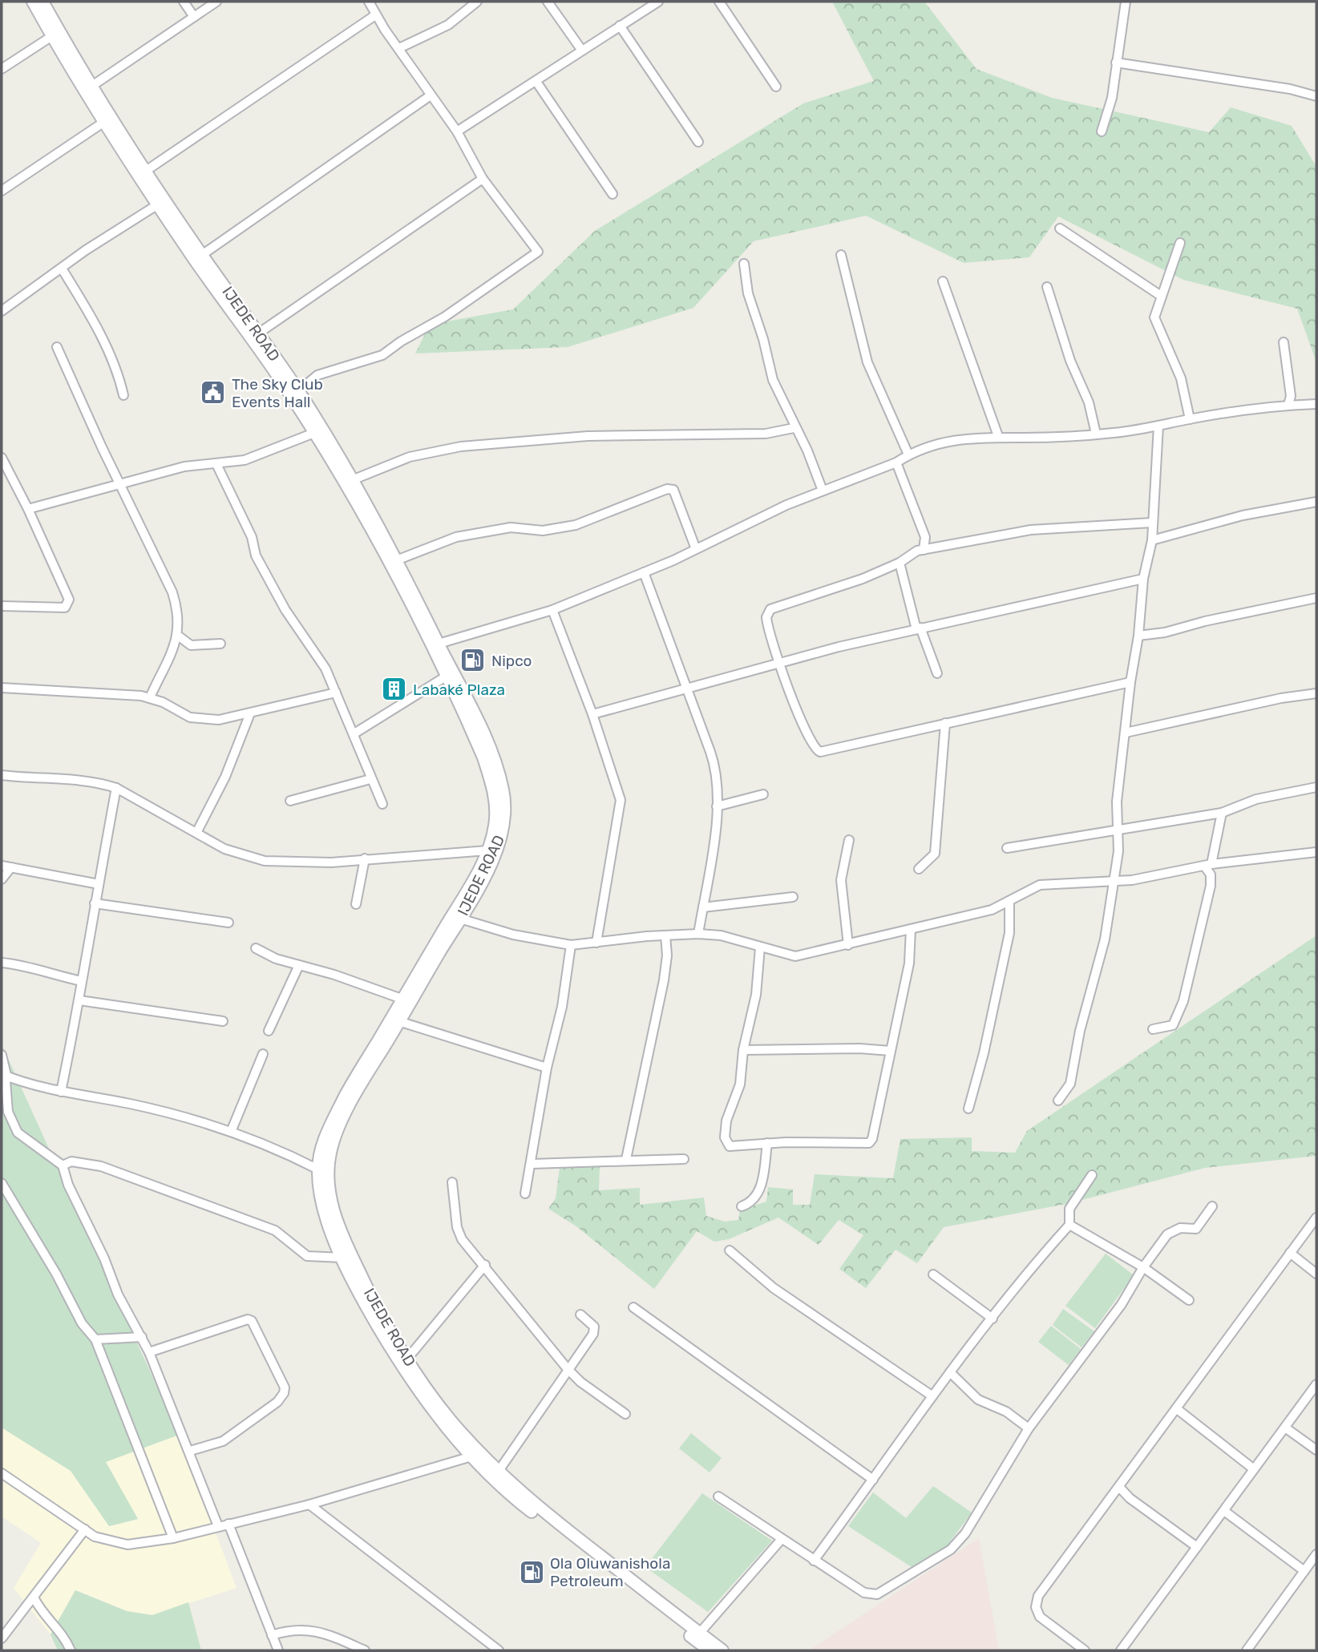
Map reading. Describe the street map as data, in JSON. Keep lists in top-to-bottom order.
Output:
{
  "streets": {
    "main road": ["IJEDE ROAD"]
  },
  "places": {
    "public building": ["The Sky Club Events Hall"],
    "fuel station": ["Nipco", "Ola Oluwanishola Petroleum"],
    "building": ["Labaké Plaza"]
  }
}
